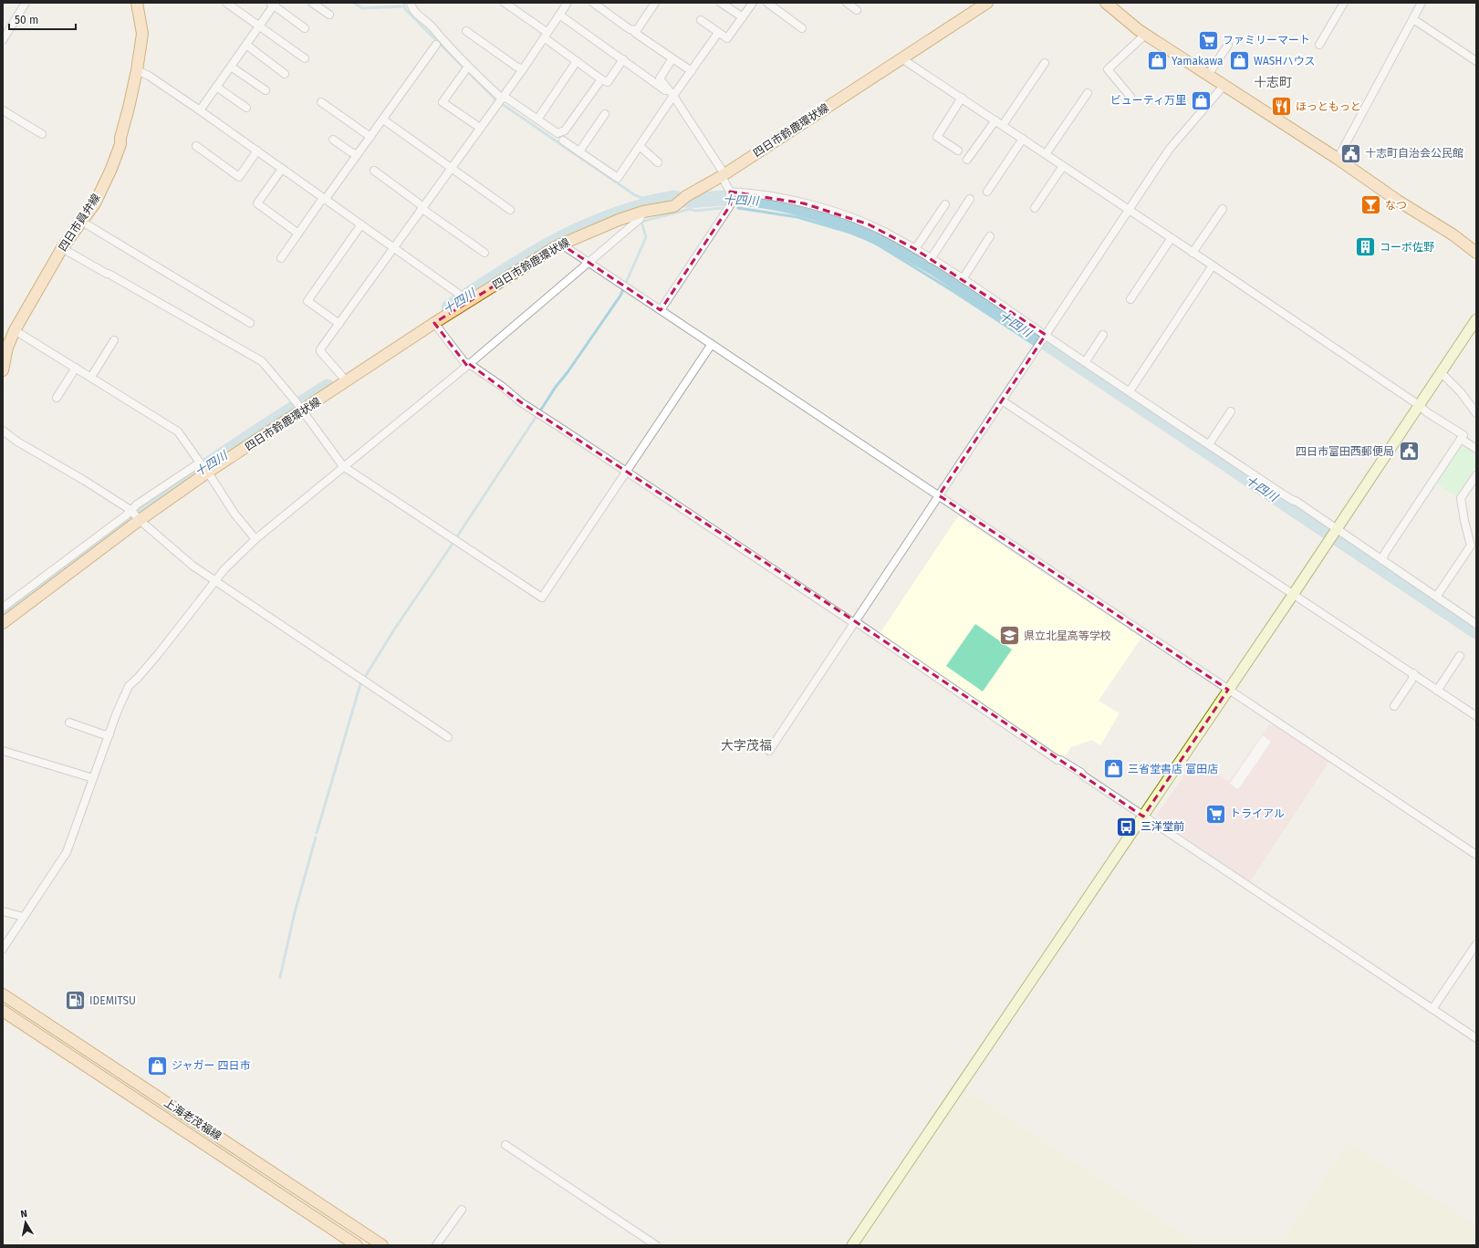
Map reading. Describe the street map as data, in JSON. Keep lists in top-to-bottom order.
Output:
{
  "streets": {
    "main road": ["四日市鈴鹿環状線", "四日市員弁線", "上海老茂福線"]
  },
  "districts": ["十志町", "大字茂福"],
  "water": ["十四川"],
  "places": {
    "supermarket": ["ファミリーマート", "トライアル"],
    "shop": [
      "Yamakawa",
      "WASHハウス",
      "ビューティ万里",
      "三省堂書店 富田店",
      "ジャガー 四日市"
    ],
    "restaurant": ["ほっともっと"],
    "public building": ["十志町自治会公民館", "四日市富田西郵便局"],
    "bar": ["なつ"],
    "building": ["コーポ佐野"],
    "school or university": ["県立北星高等学校"],
    "bus stop": ["三洋堂前"],
    "fuel station": ["IDEMITSU"]
  },
  "scale_bar": "50 m",
  "north": "top"
}
